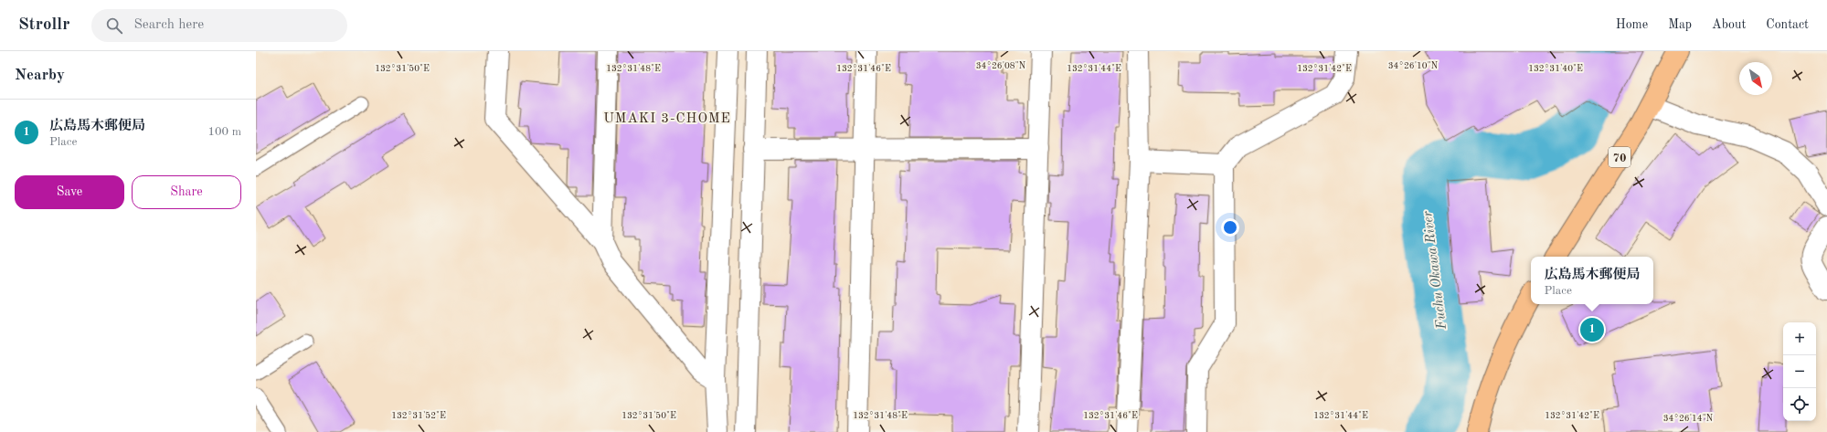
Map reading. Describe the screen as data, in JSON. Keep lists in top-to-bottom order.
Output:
{
  "streets": {
    "main road": ["70"]
  },
  "districts": ["UMAKI 3-CHOME"],
  "water": ["Fuchu Okawa River"],
  "north": "bottom right",
  "page": {
    "header": "Strollr",
    "search": "Search here",
    "nav": [
      "Home",
      "Map",
      "About",
      "Contact"
    ],
    "heading": "Nearby",
    "list": [
      {
        "mark": "1",
        "name": "広島馬木郵便局",
        "note": "Place",
        "value": "100 m"
      }
    ],
    "buttons": ["Save", "Share"],
    "popup": ["広島馬木郵便局", "Place"],
    "pins": "1",
    "map_buttons": ["+", "−"]
  },
  "coordinates": [
    "34°26'08\"N",
    "34°26'10\"N",
    "132°31'48\"E",
    "132°31'46\"E",
    "132°31'44\"E",
    "132°31'50\"E",
    "132°31'42\"E",
    "132°31'40\"E",
    "132°31'52\"E",
    "34°26'14\"N"
  ]
}
